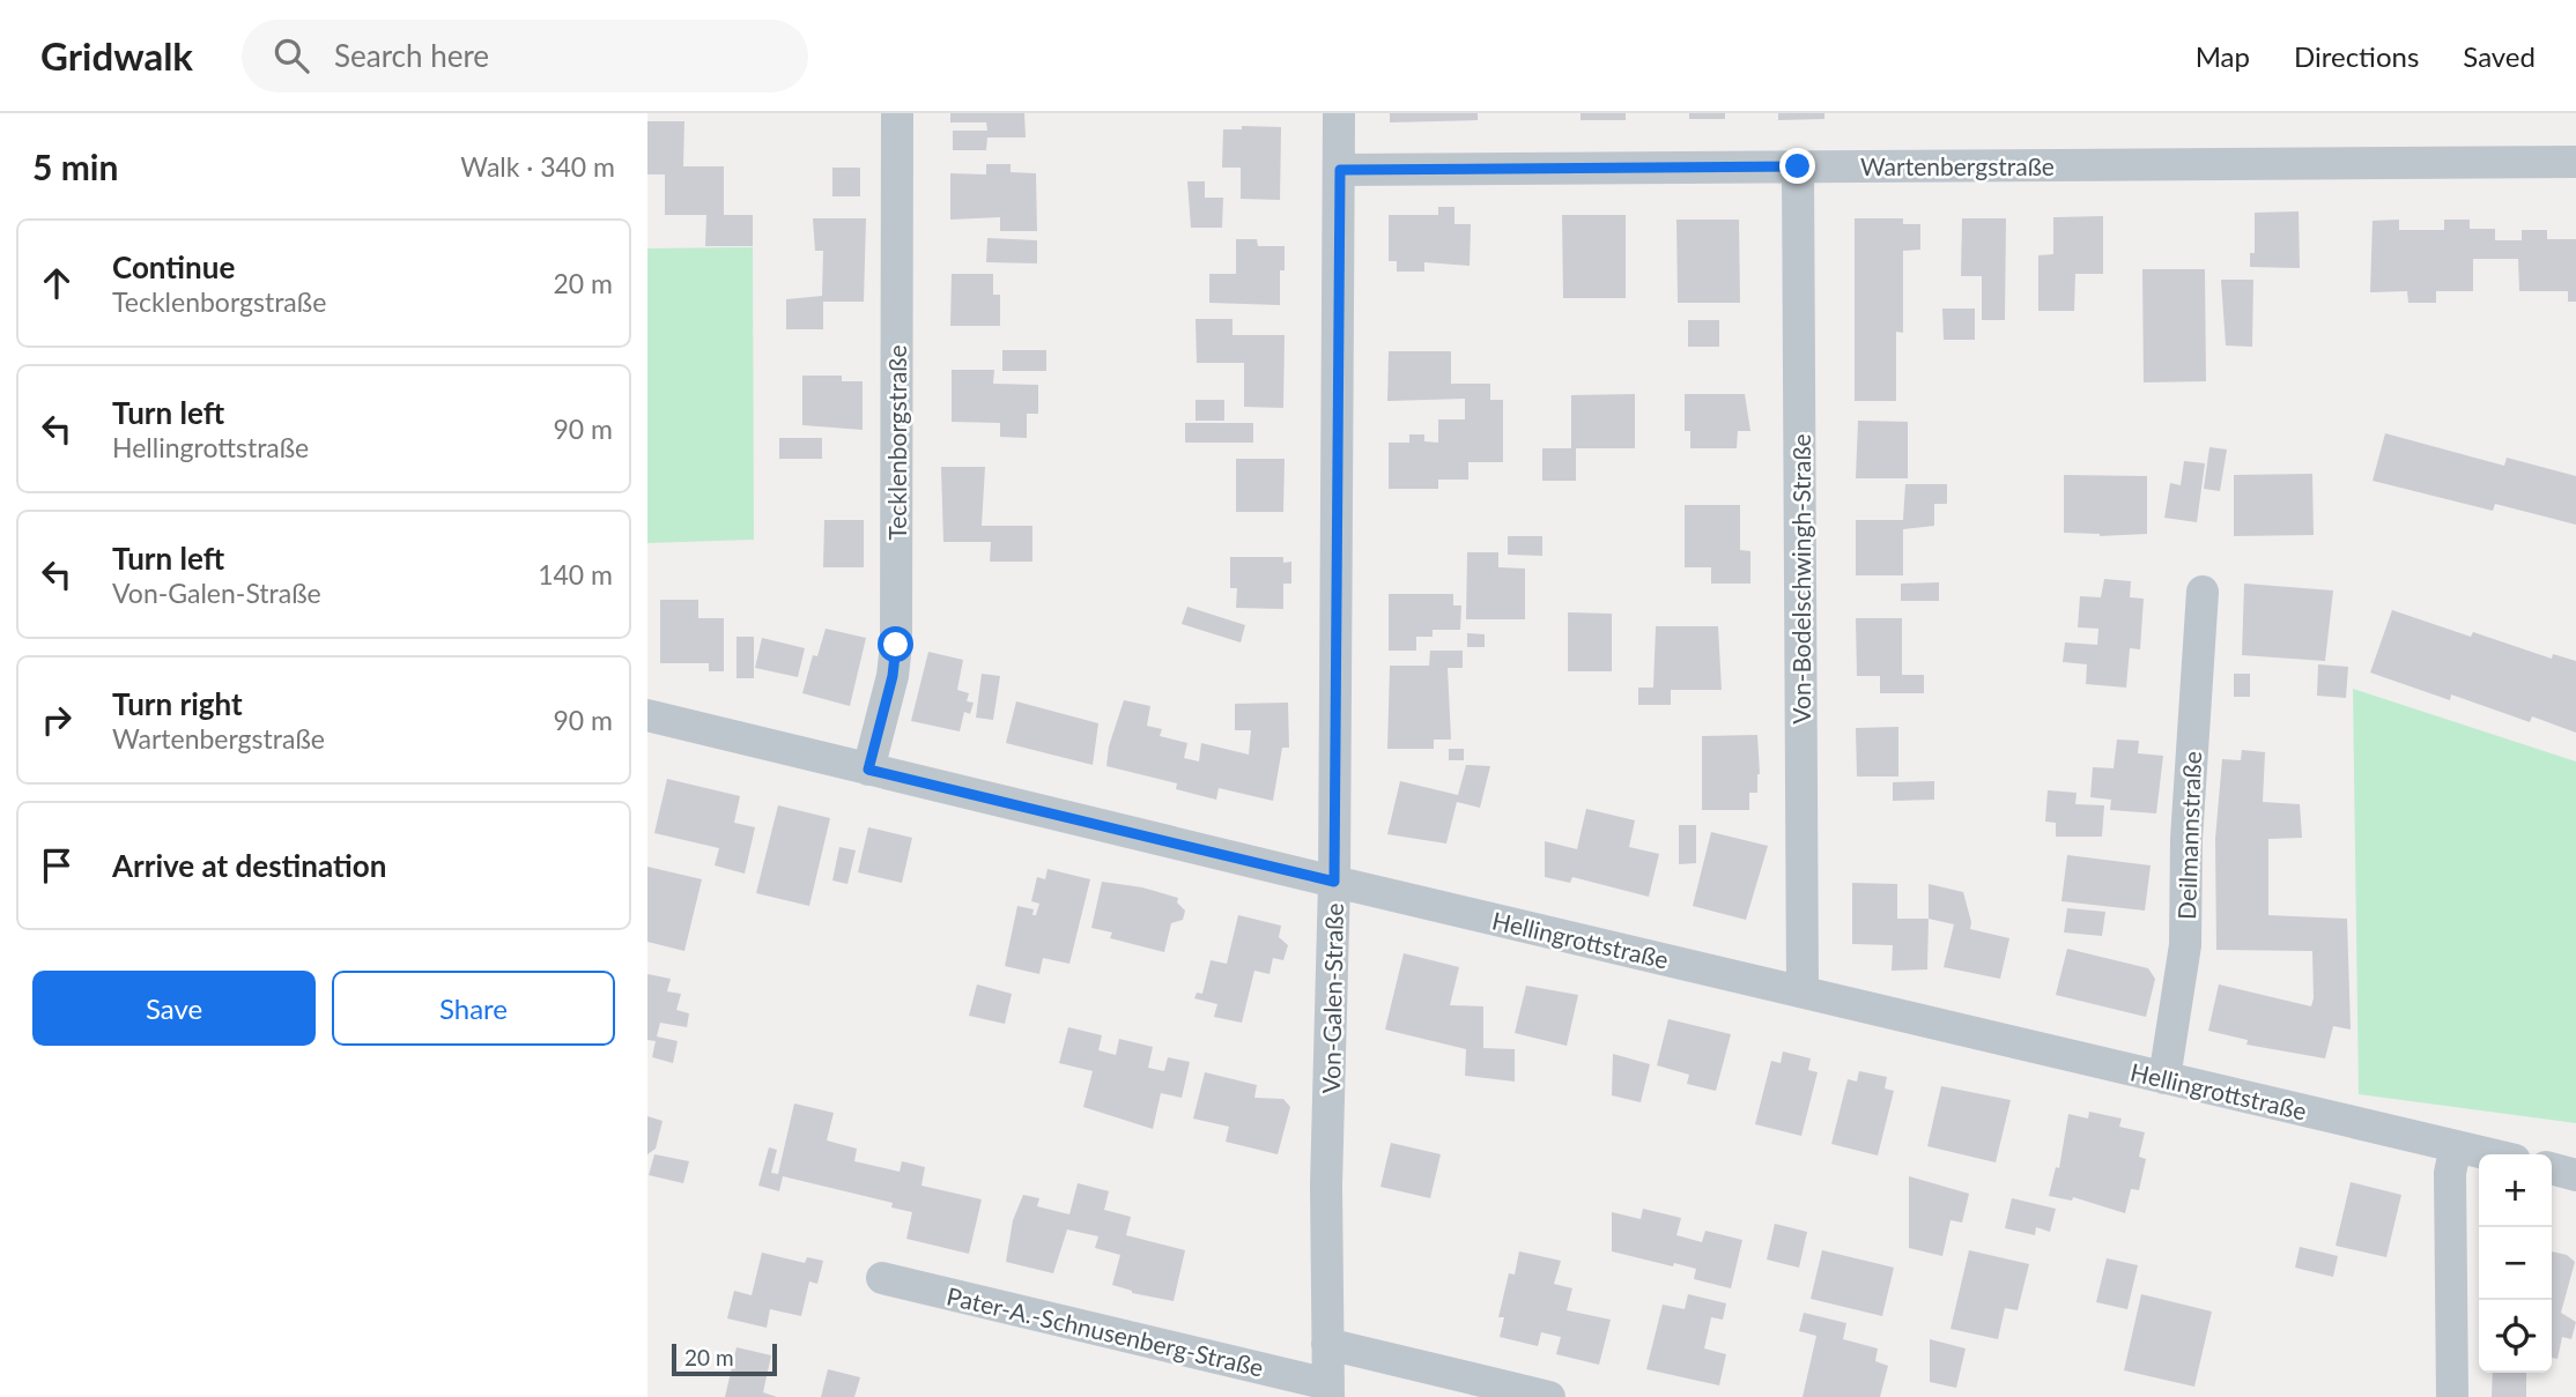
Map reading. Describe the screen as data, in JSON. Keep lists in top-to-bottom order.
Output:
{
  "streets": {
    "street": [
      "Wartenbergstraße",
      "Tecklenborgstraße",
      "Von-Bodelschwingh-Straße",
      "Deilmannstraße",
      "Hellingrottstraße",
      "Von-Galen-Straße",
      "Pater-A.-Schnusenberg-Straße"
    ]
  },
  "crossings": [
    ["Wartenbergstraße", "Von-Bodelschwingh-Straße"],
    ["Wartenbergstraße", "Von-Galen-Straße"],
    ["Tecklenborgstraße", "Hellingrottstraße"],
    ["Von-Bodelschwingh-Straße", "Hellingrottstraße"],
    ["Deilmannstraße", "Hellingrottstraße"],
    ["Hellingrottstraße", "Von-Galen-Straße"],
    ["Von-Galen-Straße", "Pater-A.-Schnusenberg-Straße"]
  ],
  "scale_bar": "20 m",
  "page": {
    "header": "Gridwalk",
    "search": "Search here",
    "nav": ["Map", "Directions", "Saved"],
    "heading": ["5 min", "Walk · 340 m"],
    "list": [
      ["Continue", "Tecklenborgstraße", "20 m"],
      ["Turn left", "Hellingrottstraße", "90 m"],
      ["Turn left", "Von-Galen-Straße", "140 m"],
      ["Turn right", "Wartenbergstraße", "90 m"],
      "Arrive at destination"
    ],
    "buttons": ["Save", "Share"],
    "map_buttons": ["+", "−"],
    "scale": "20 m"
  }
}
